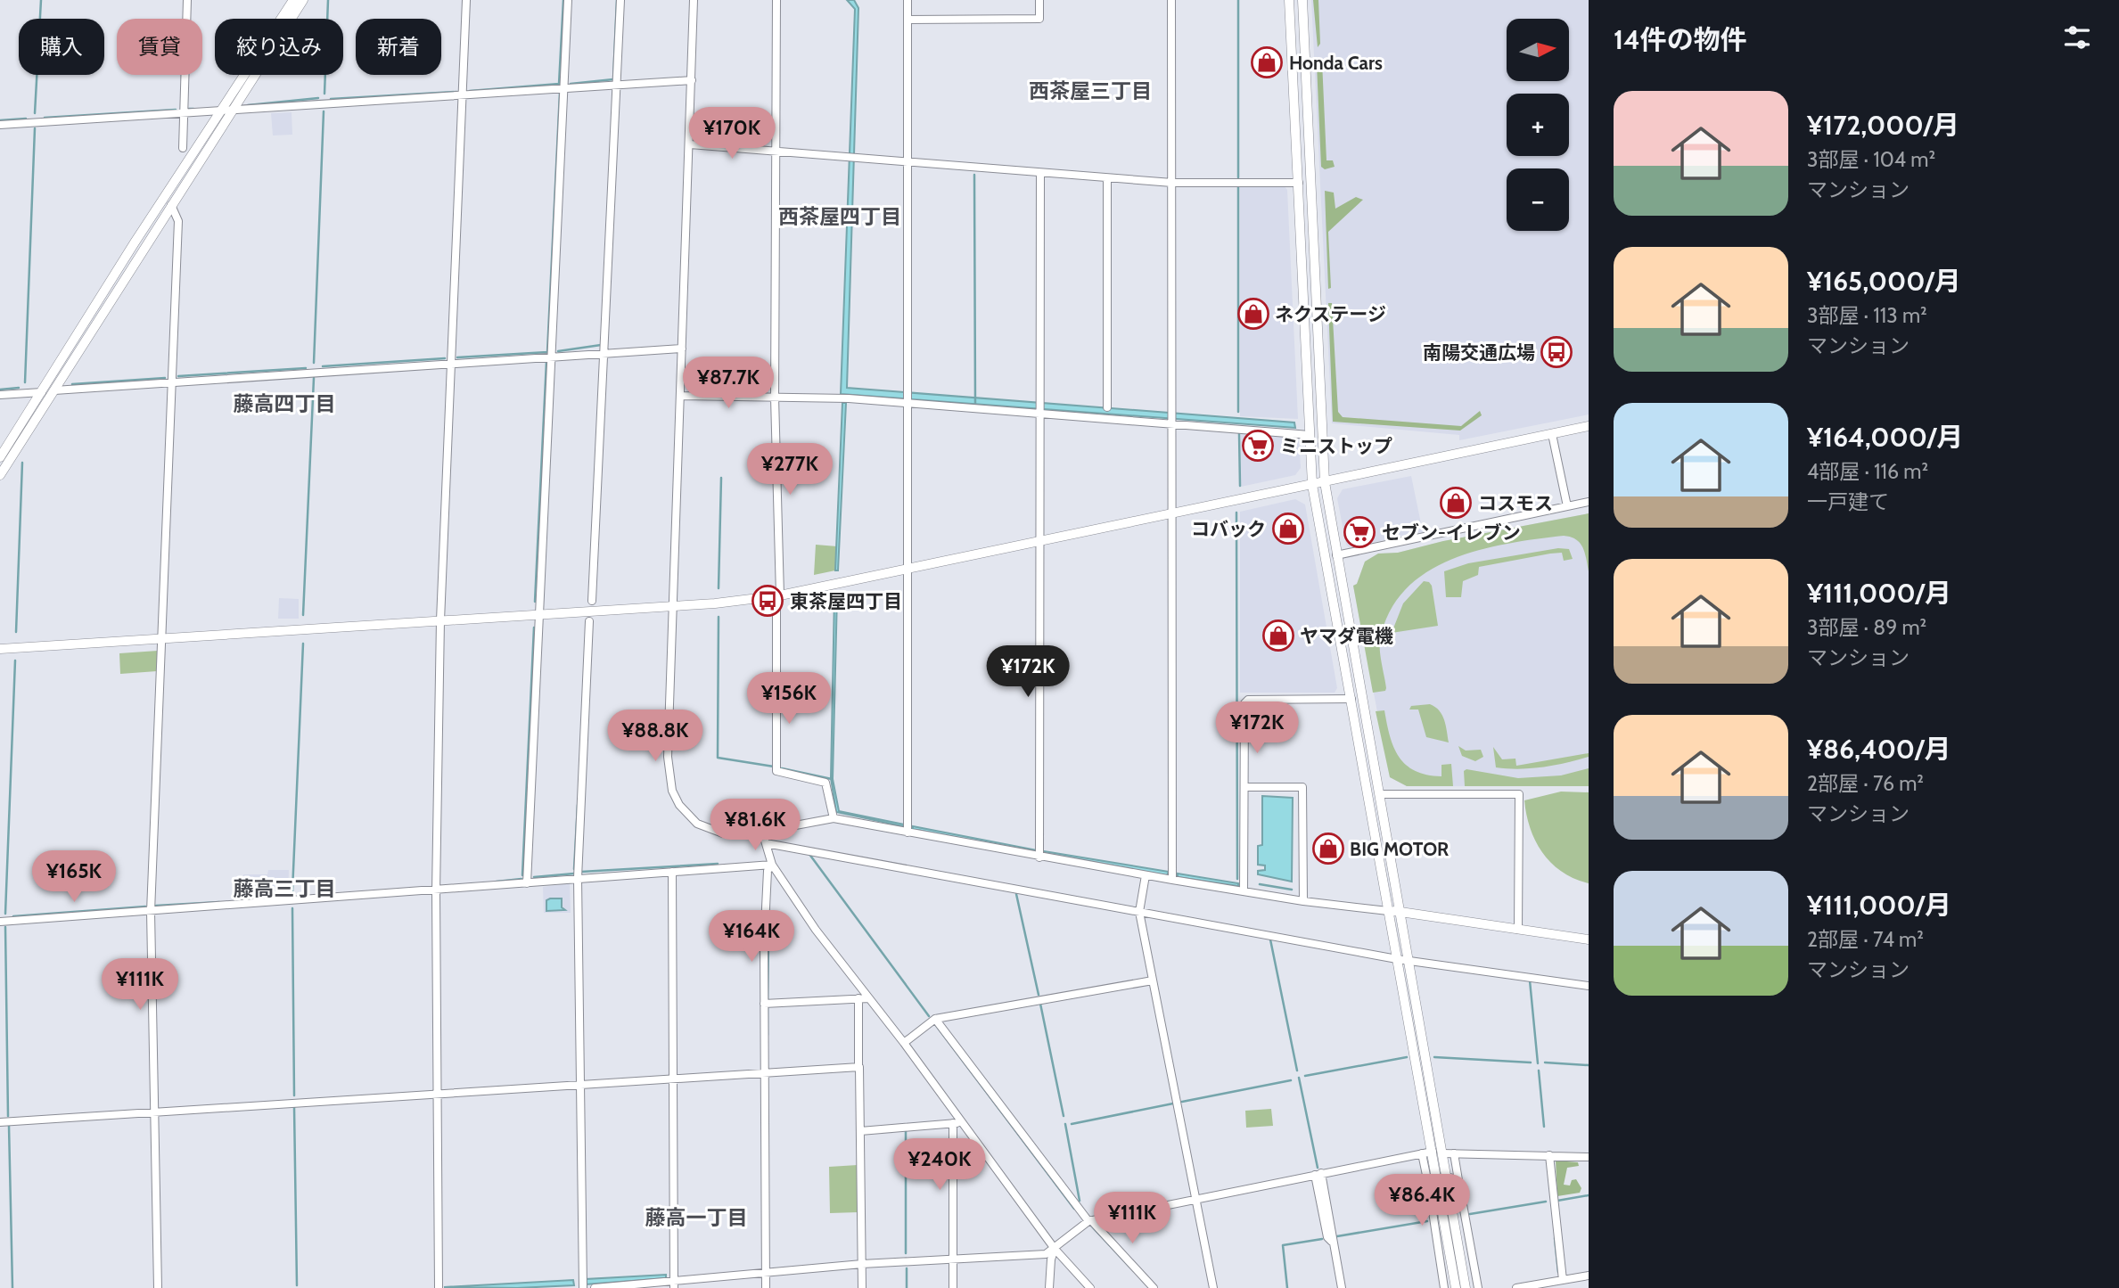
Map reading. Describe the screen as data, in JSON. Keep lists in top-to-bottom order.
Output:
{
  "districts": [
    "西茶屋三丁目",
    "西茶屋四丁目",
    "藤高四丁目",
    "藤高三丁目",
    "藤高一丁目"
  ],
  "places": {
    "shop": [
      "Honda Cars",
      "ネクステージ",
      "コスモス",
      "コバック",
      "ヤマダ電機",
      "BIG MOTOR"
    ],
    "bus stop": ["南陽交通広場", "東茶屋四丁目"],
    "supermarket": ["ミニストップ", "セブン-イレブン"]
  },
  "north": "right",
  "page": {
    "heading": "14件の物件",
    "map_buttons": ["+", "−"],
    "chip": [
      "購入",
      "賃貸",
      "絞り込み",
      "新着"
    ],
    "list": [
      {
        "name": "¥172,000/月",
        "note": "3部屋 · 104 m² · マンション"
      },
      {
        "name": "¥165,000/月",
        "note": "3部屋 · 113 m² · マンション"
      },
      {
        "name": "¥164,000/月",
        "note": "4部屋 · 116 m² · 一戸建て"
      },
      {
        "name": "¥111,000/月",
        "note": "3部屋 · 89 m² · マンション"
      },
      {
        "name": "¥86,400/月",
        "note": "2部屋 · 76 m² · マンション"
      },
      {
        "name": "¥111,000/月",
        "note": "2部屋 · 74 m² · マンション"
      }
    ],
    "price": [
      "¥170K",
      "¥87.7K",
      "¥277K",
      "¥172K",
      "¥156K",
      "¥172K",
      "¥88.8K",
      "¥81.6K",
      "¥165K",
      "¥164K",
      "¥111K",
      "¥240K",
      "¥86.4K",
      "¥111K"
    ]
  }
}
